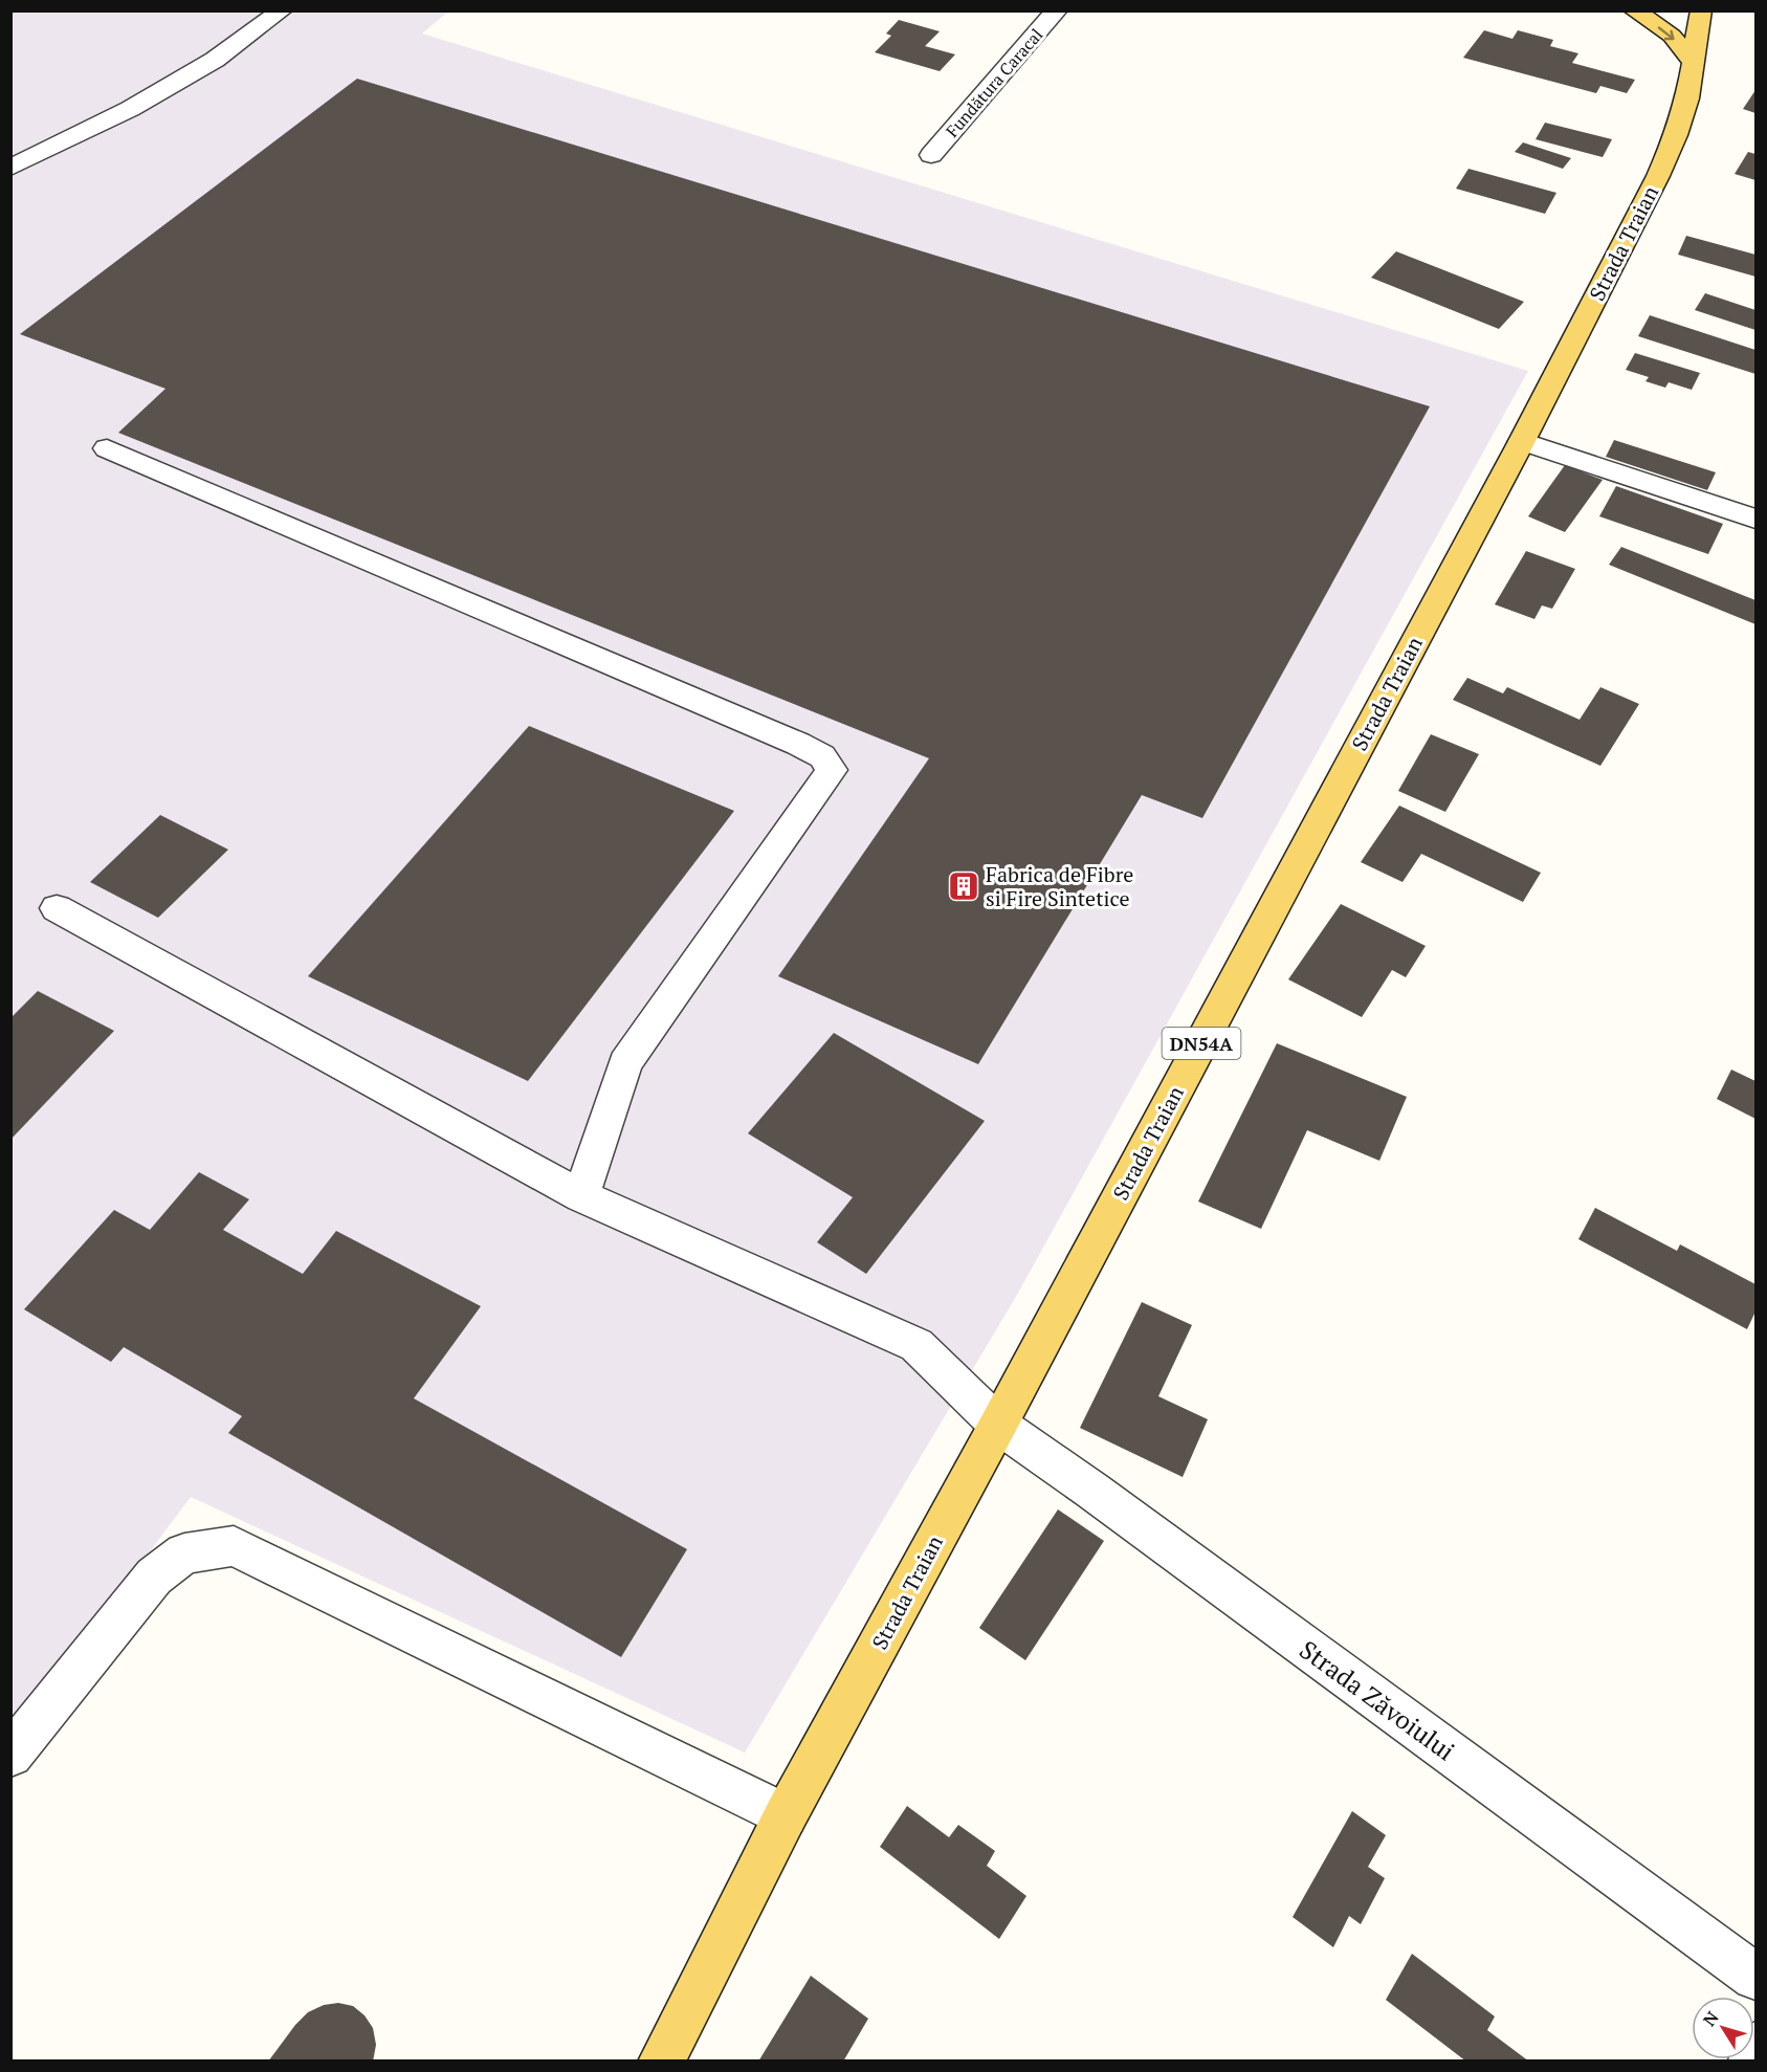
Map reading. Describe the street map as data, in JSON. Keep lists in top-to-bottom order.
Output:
{
  "streets": {
    "main road": ["Strada Traian", "DN54A"],
    "street": ["Fundătura Caracal", "Strada Zăvoiului"]
  },
  "crossings": [
    ["Strada Traian", "Strada Zăvoiului"]
  ],
  "places": {
    "building": ["Fabrica de Fibre si Fire Sintetice"]
  },
  "north": "top left"
}
